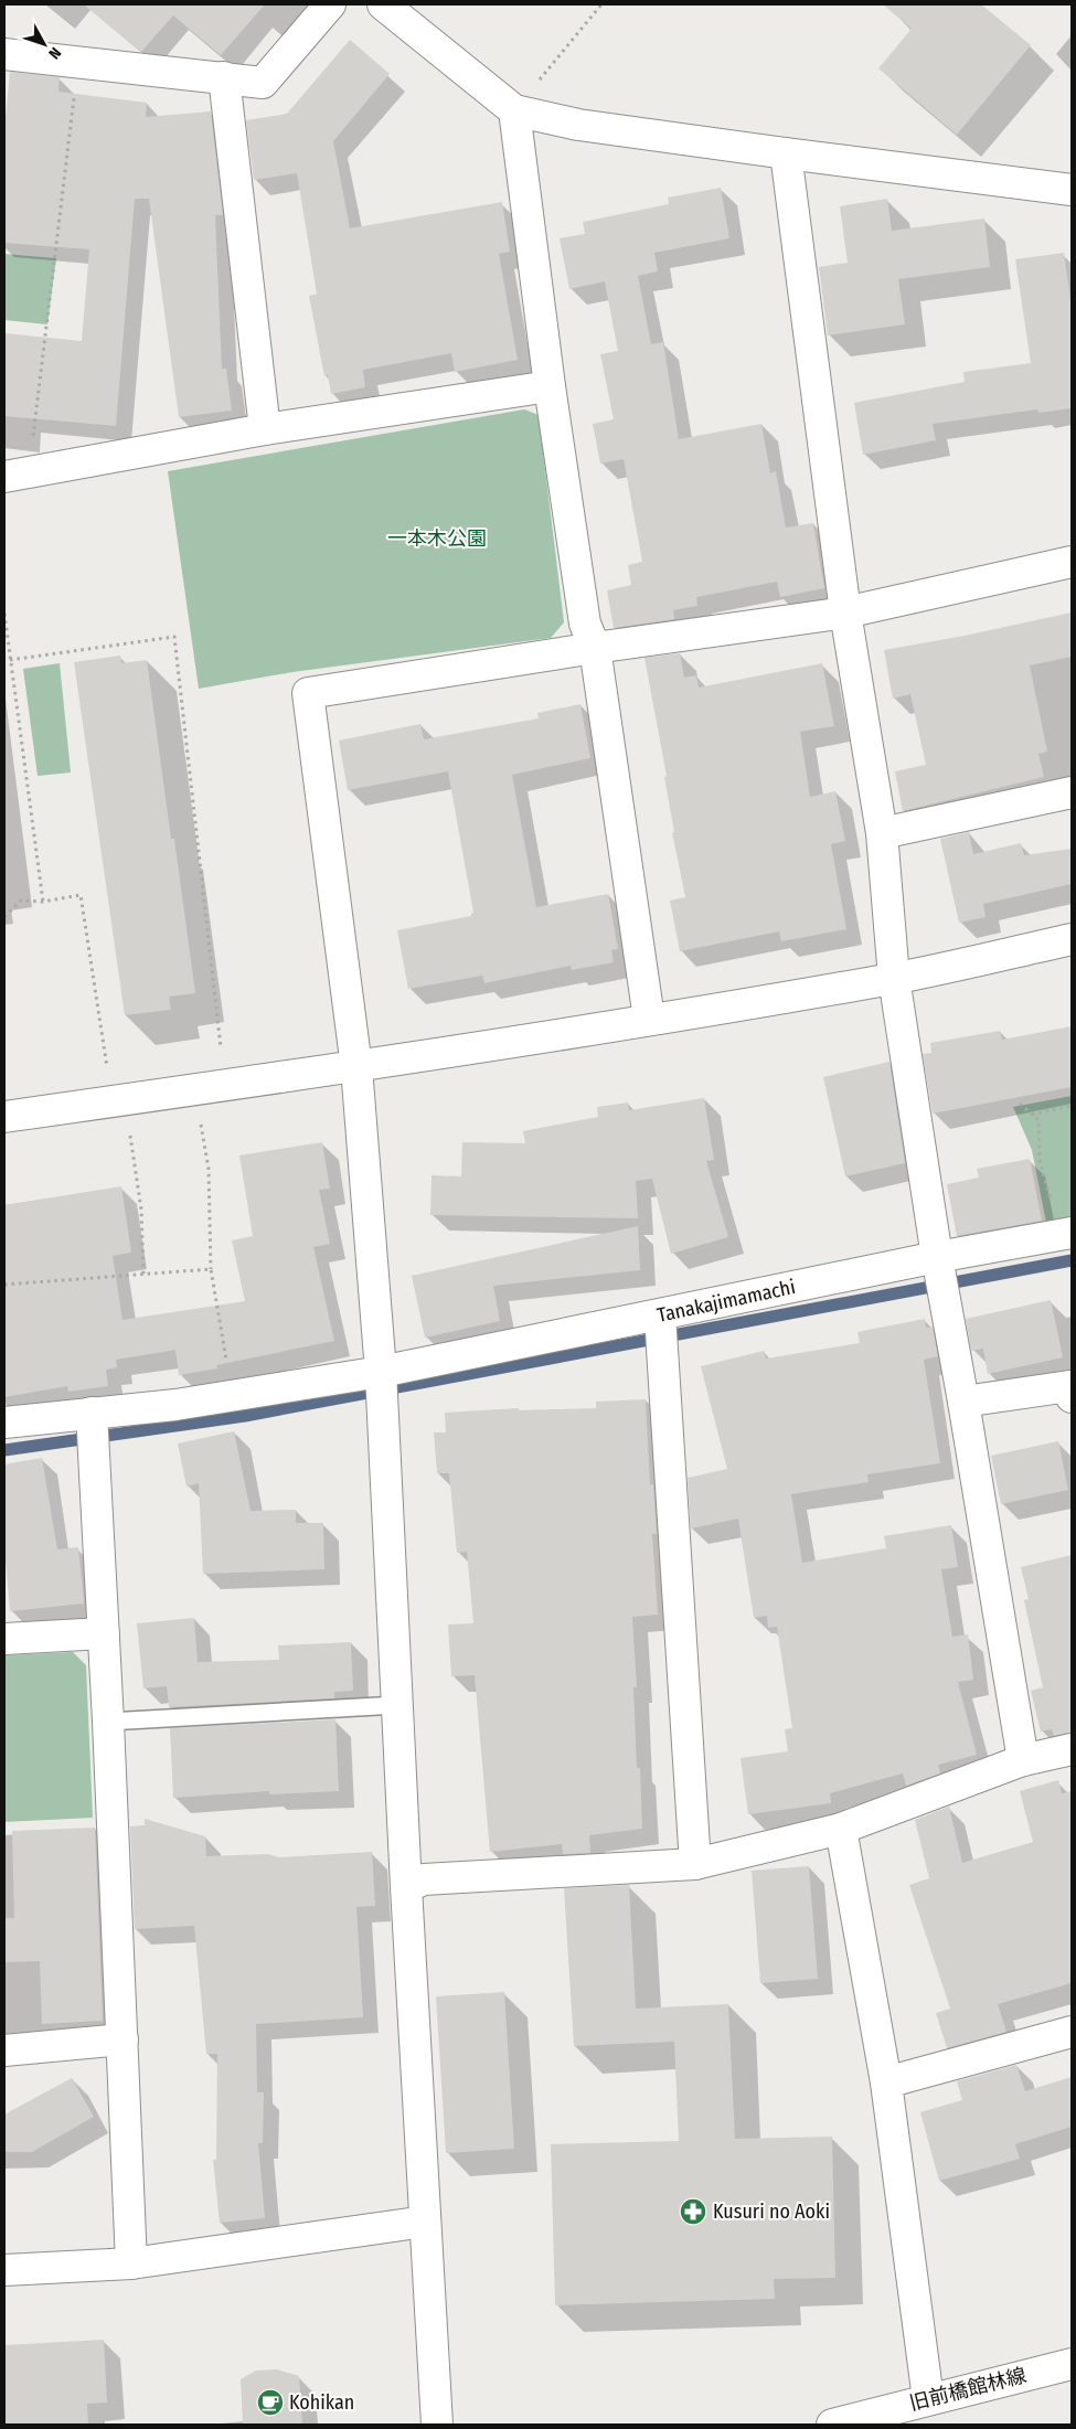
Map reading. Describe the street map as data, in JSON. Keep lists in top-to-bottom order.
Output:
{
  "streets": {
    "street": ["Tanakajimamachi", "旧前橋館林線"]
  },
  "parks": ["一本木公園"],
  "places": {
    "pharmacy": ["Kusuri no Aoki"],
    "cafe": ["Kohikan"]
  },
  "north": "bottom right"
}
